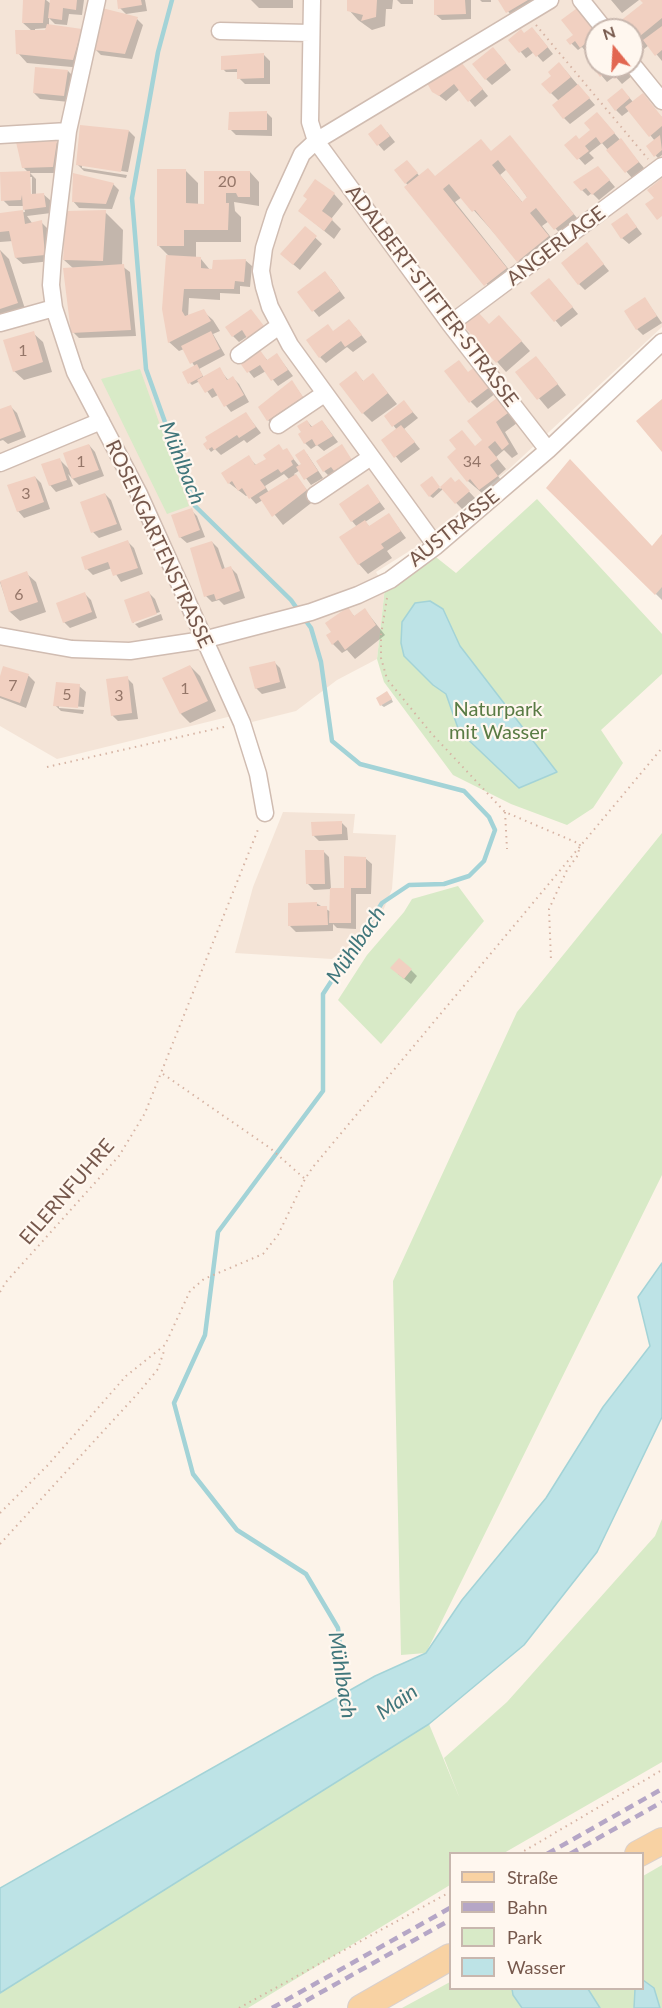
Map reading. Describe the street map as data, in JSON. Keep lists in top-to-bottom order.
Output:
{
  "streets": {
    "street": [
      "ANGERLAGE",
      "ADALBERT-STIFTER-STRASSE",
      "AUSTRASSE",
      "ROSENGARTENSTRASSE"
    ],
    "path": ["EILERNFUHRE"]
  },
  "crossings": [
    ["ANGERLAGE", "ADALBERT-STIFTER-STRASSE"],
    ["ADALBERT-STIFTER-STRASSE", "AUSTRASSE"],
    ["AUSTRASSE", "ROSENGARTENSTRASSE"]
  ],
  "water": ["Mühlbach", "Main"],
  "parks": ["Naturpark mit Wasser"],
  "house_numbers": [
    "20",
    "1",
    "1",
    "34",
    "3",
    "6",
    "7",
    "1",
    "5",
    "3"
  ],
  "legend": [
    "Straße",
    "Bahn",
    "Park",
    "Wasser"
  ],
  "north": "top"
}
